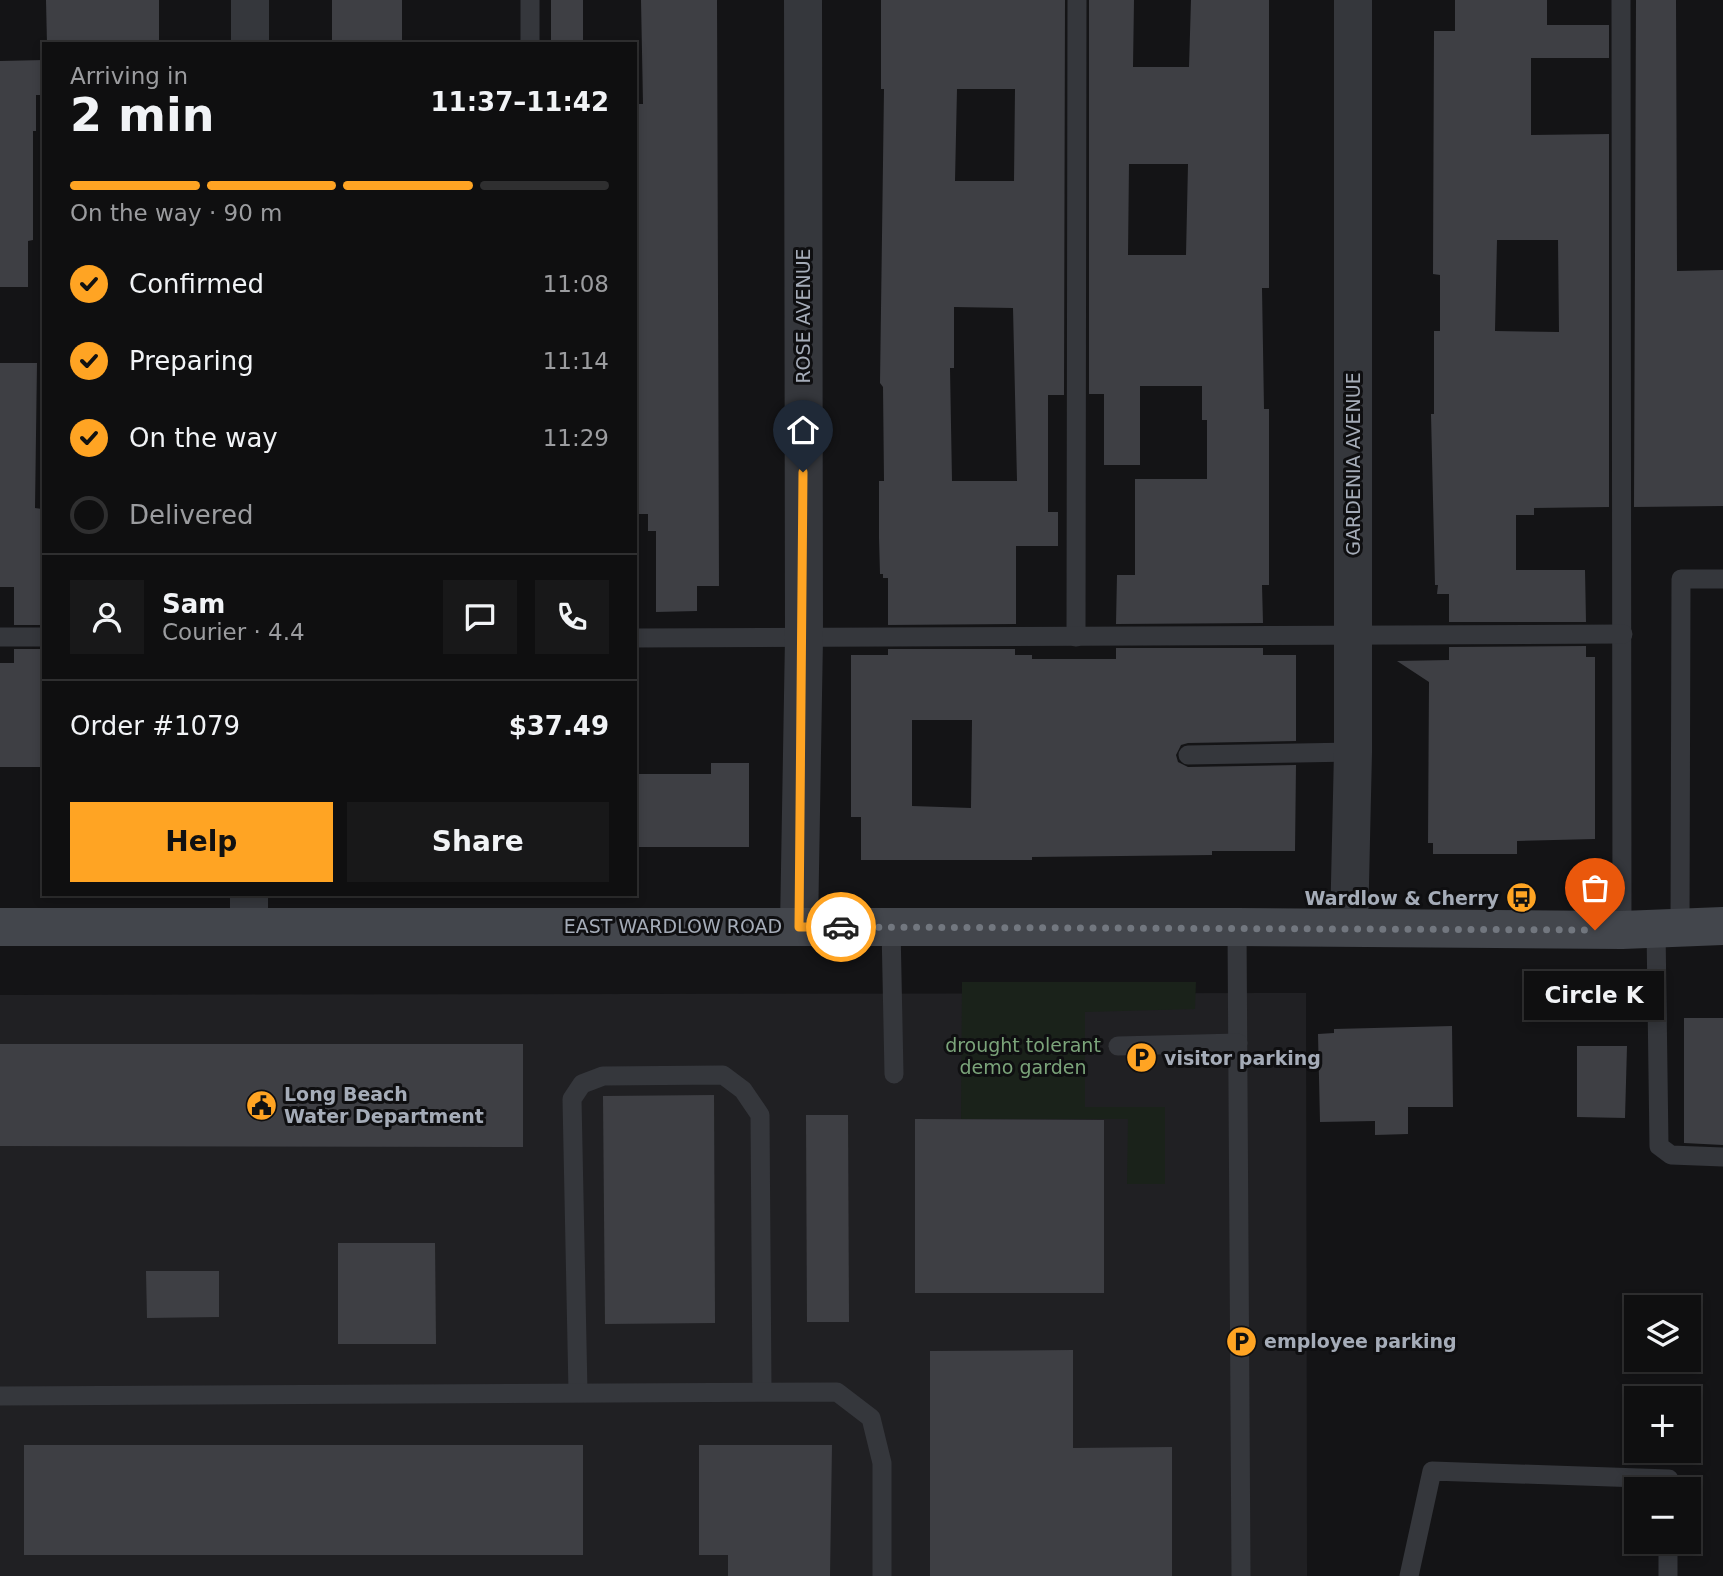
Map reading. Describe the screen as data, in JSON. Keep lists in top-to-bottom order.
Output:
{
  "streets": {
    "main road": ["EAST WARDLOW ROAD"],
    "street": ["ROSE AVENUE", "GARDENIA AVENUE"]
  },
  "crossings": [
    ["ROSE AVENUE", "EAST WARDLOW ROAD"],
    ["GARDENIA AVENUE", "EAST WARDLOW ROAD"]
  ],
  "parks": ["drought tolerant demo garden"],
  "places": {
    "bus stop": ["Wardlow & Cherry"],
    "other": ["Circle K"],
    "parking": ["visitor parking", "employee parking"],
    "public building": ["Long Beach Water Department"]
  },
  "page": {
    "heading": ["2 min", "Arriving in", "11:37–11:42"],
    "panel": [
      "Sam",
      "Courier · 4.4",
      "Order #1079",
      "$37.49"
    ],
    "bar": "On the way · 90 m",
    "list": [
      ["Confirmed", "11:08"],
      ["Preparing", "11:14"],
      ["On the way", "11:29"],
      "Delivered"
    ],
    "buttons": ["Help", "Share"],
    "bubble": "Circle K",
    "map_buttons": ["+", "−"]
  }
}
